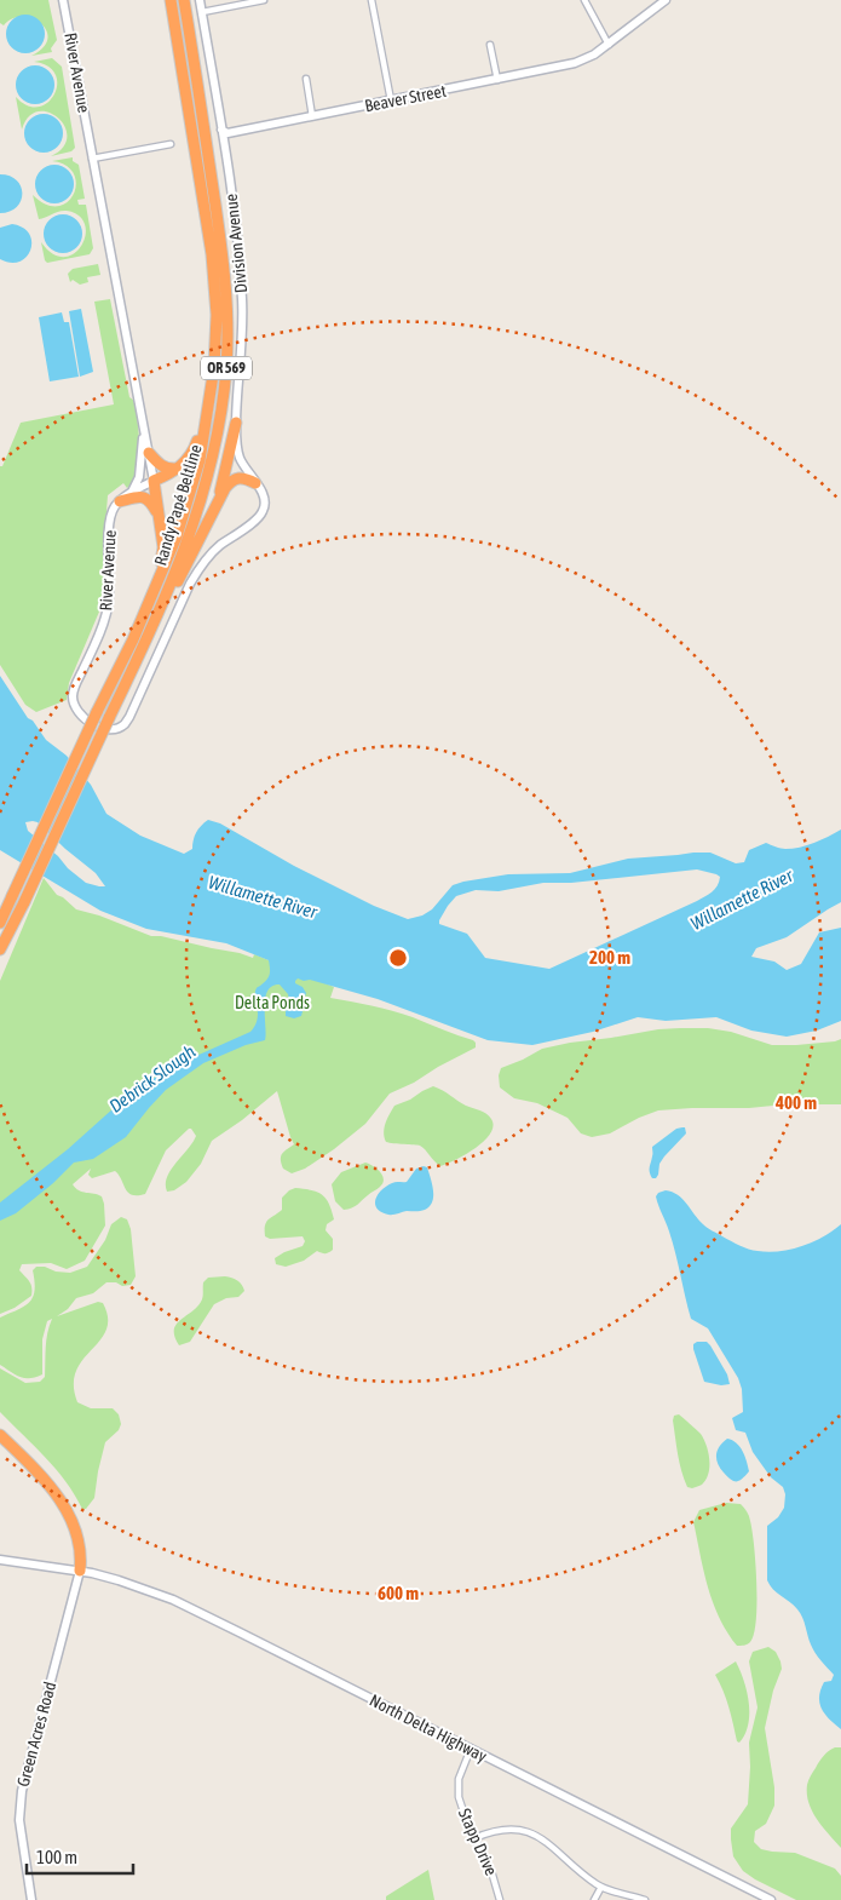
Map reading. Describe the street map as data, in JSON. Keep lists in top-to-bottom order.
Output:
{
  "streets": {
    "highway": ["OR 569", "Randy Papé Beltline"],
    "street": [
      "River Avenue",
      "Beaver Street",
      "Division Avenue",
      "North Delta Highway",
      "Green Acres Road",
      "Stapp Drive"
    ]
  },
  "crossings": [
    ["River Avenue", "Division Avenue"],
    ["Beaver Street", "Division Avenue"],
    ["North Delta Highway", "Green Acres Road"],
    ["North Delta Highway", "Stapp Drive"]
  ],
  "water": ["Willamette River", "Debrick Slough"],
  "parks": ["Delta Ponds"],
  "scale_bar": "100 m",
  "rings": ["200 m", "400 m", "600 m"]
}
